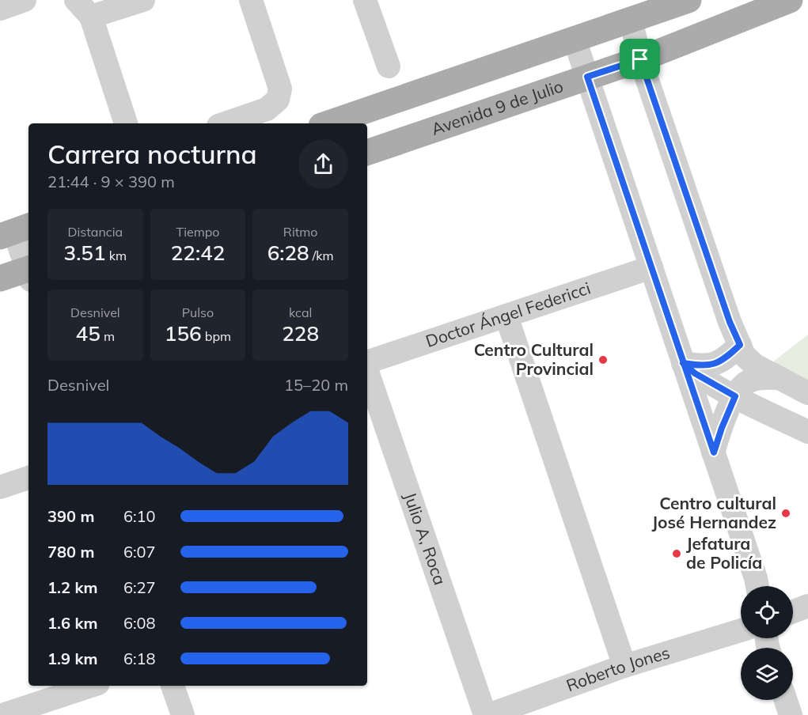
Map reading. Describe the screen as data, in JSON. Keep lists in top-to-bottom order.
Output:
{
  "streets": {
    "main road": ["Avenida 9 de Julio"],
    "street": ["Doctor Ángel Federicci", "Julio A, Roca", "Roberto Jones"]
  },
  "crossings": [
    ["Julio A, Roca", "Roberto Jones"]
  ],
  "places": ["Centro Cultural Provincial", "Centro cultural José Hernandez", "Jefatura de Policía"],
  "page": {
    "heading": ["Carrera nocturna", "21:44 · 9 × 390 m"],
    "stats": [
      ["Distancia", "3.51 km"],
      ["Tiempo", "22:42"],
      ["Ritmo", "6:28 /km"],
      ["Desnivel", "45 m"],
      ["Pulso", "156 bpm"],
      ["kcal", "228"]
    ],
    "chart": ["Desnivel", "15–20 m"],
    "list": [
      {
        "name": "390 m",
        "note": "6:10"
      },
      {
        "name": "780 m",
        "note": "6:07"
      },
      {
        "name": "1.2 km",
        "note": "6:27"
      },
      {
        "name": "1.6 km",
        "note": "6:08"
      },
      {
        "name": "1.9 km",
        "note": "6:18"
      }
    ]
  }
}
